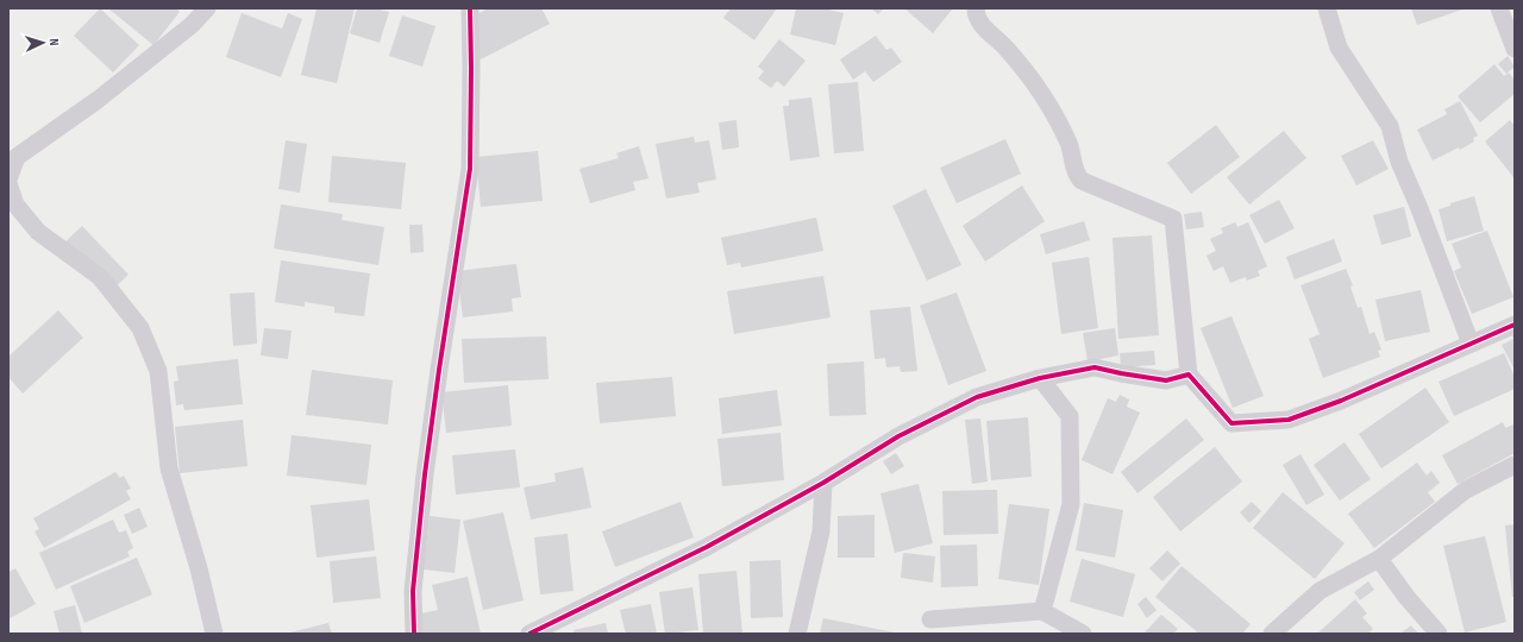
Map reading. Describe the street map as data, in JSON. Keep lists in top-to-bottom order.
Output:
{
  "north": "right"
}
